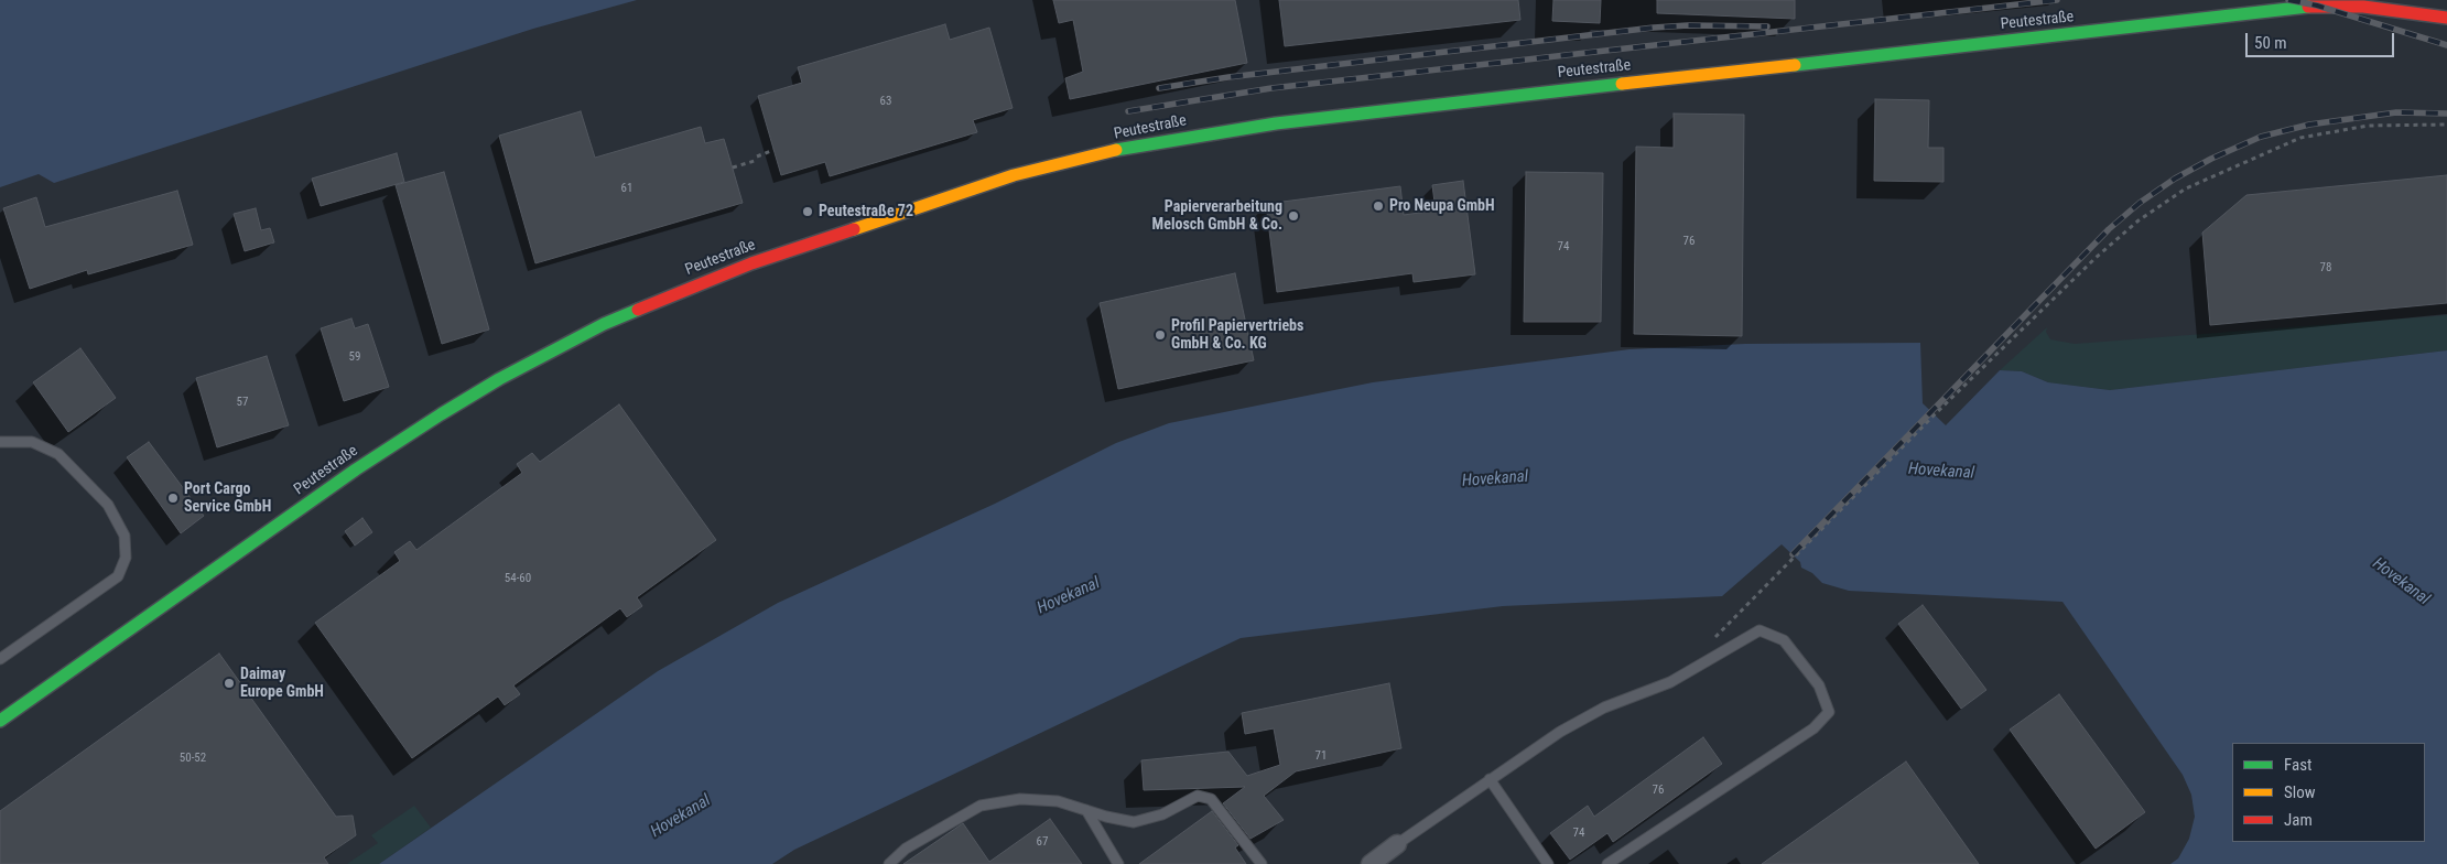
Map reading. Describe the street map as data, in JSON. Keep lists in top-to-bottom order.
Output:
{
  "streets": {
    "street": ["Peutestraße"]
  },
  "water": ["Hovekanal"],
  "places": [
    "Pro Neupa GmbH",
    "Peutestraße 72",
    "Papierverarbeitung Melosch GmbH & Co.",
    "Profil Papiervertriebs GmbH & Co. KG",
    "Port Cargo Service GmbH",
    "Daimay Europe GmbH"
  ],
  "house_numbers": [
    "63",
    "61",
    "76",
    "74",
    "78",
    "59",
    "57",
    "54-60",
    "71",
    "50-52",
    "76",
    "74",
    "67"
  ],
  "legend": ["Fast", "Slow", "Jam"],
  "scale_bar": "50 m"
}
